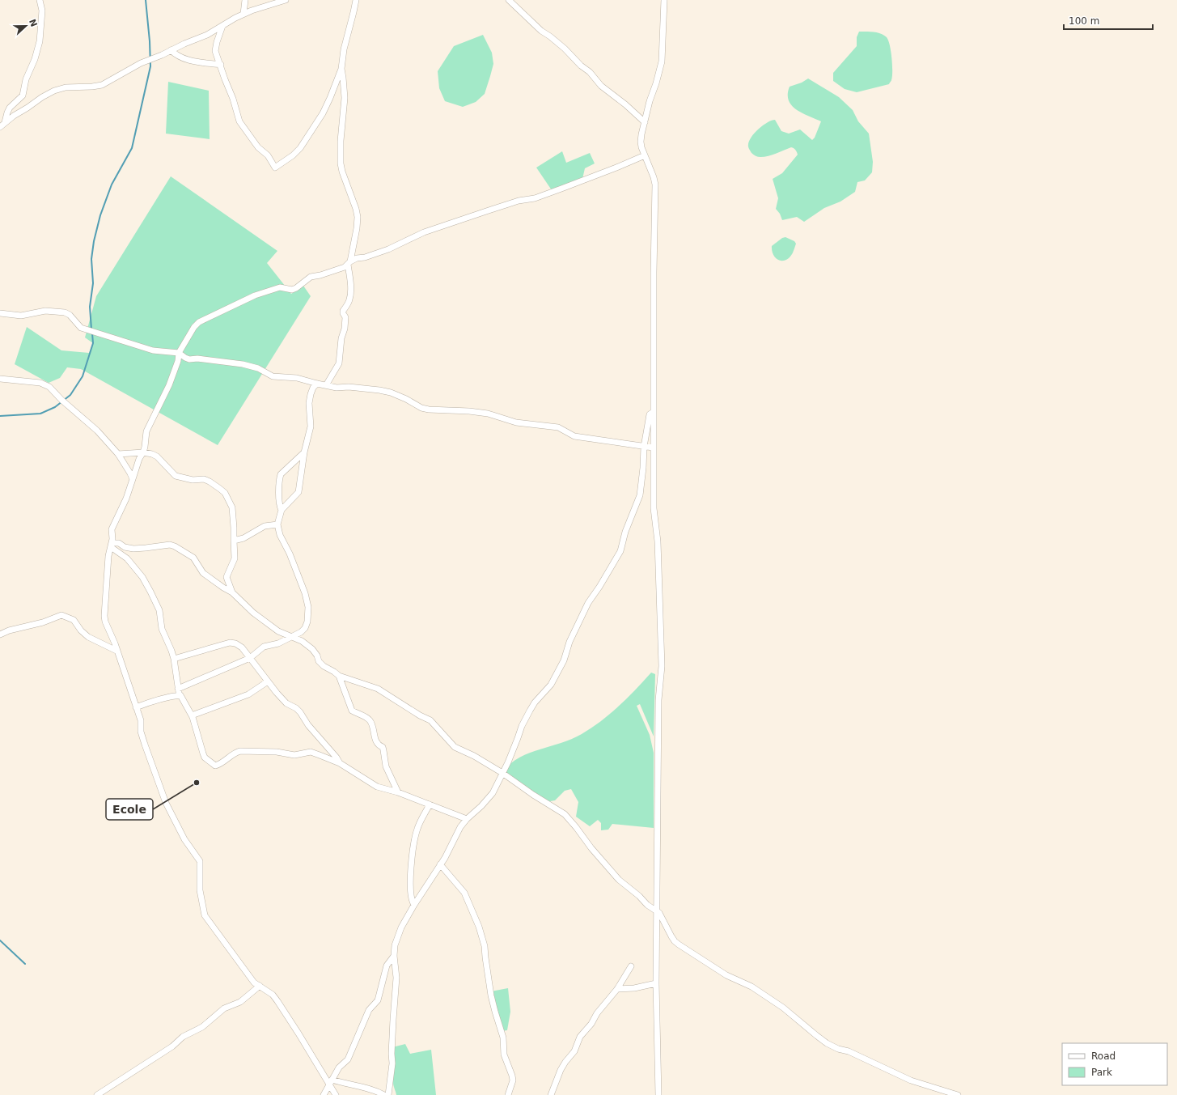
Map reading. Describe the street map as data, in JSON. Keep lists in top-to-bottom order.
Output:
{
  "places": ["Ecole"],
  "legend": ["Road", "Park"],
  "scale_bar": "100 m",
  "north": "right"
}
